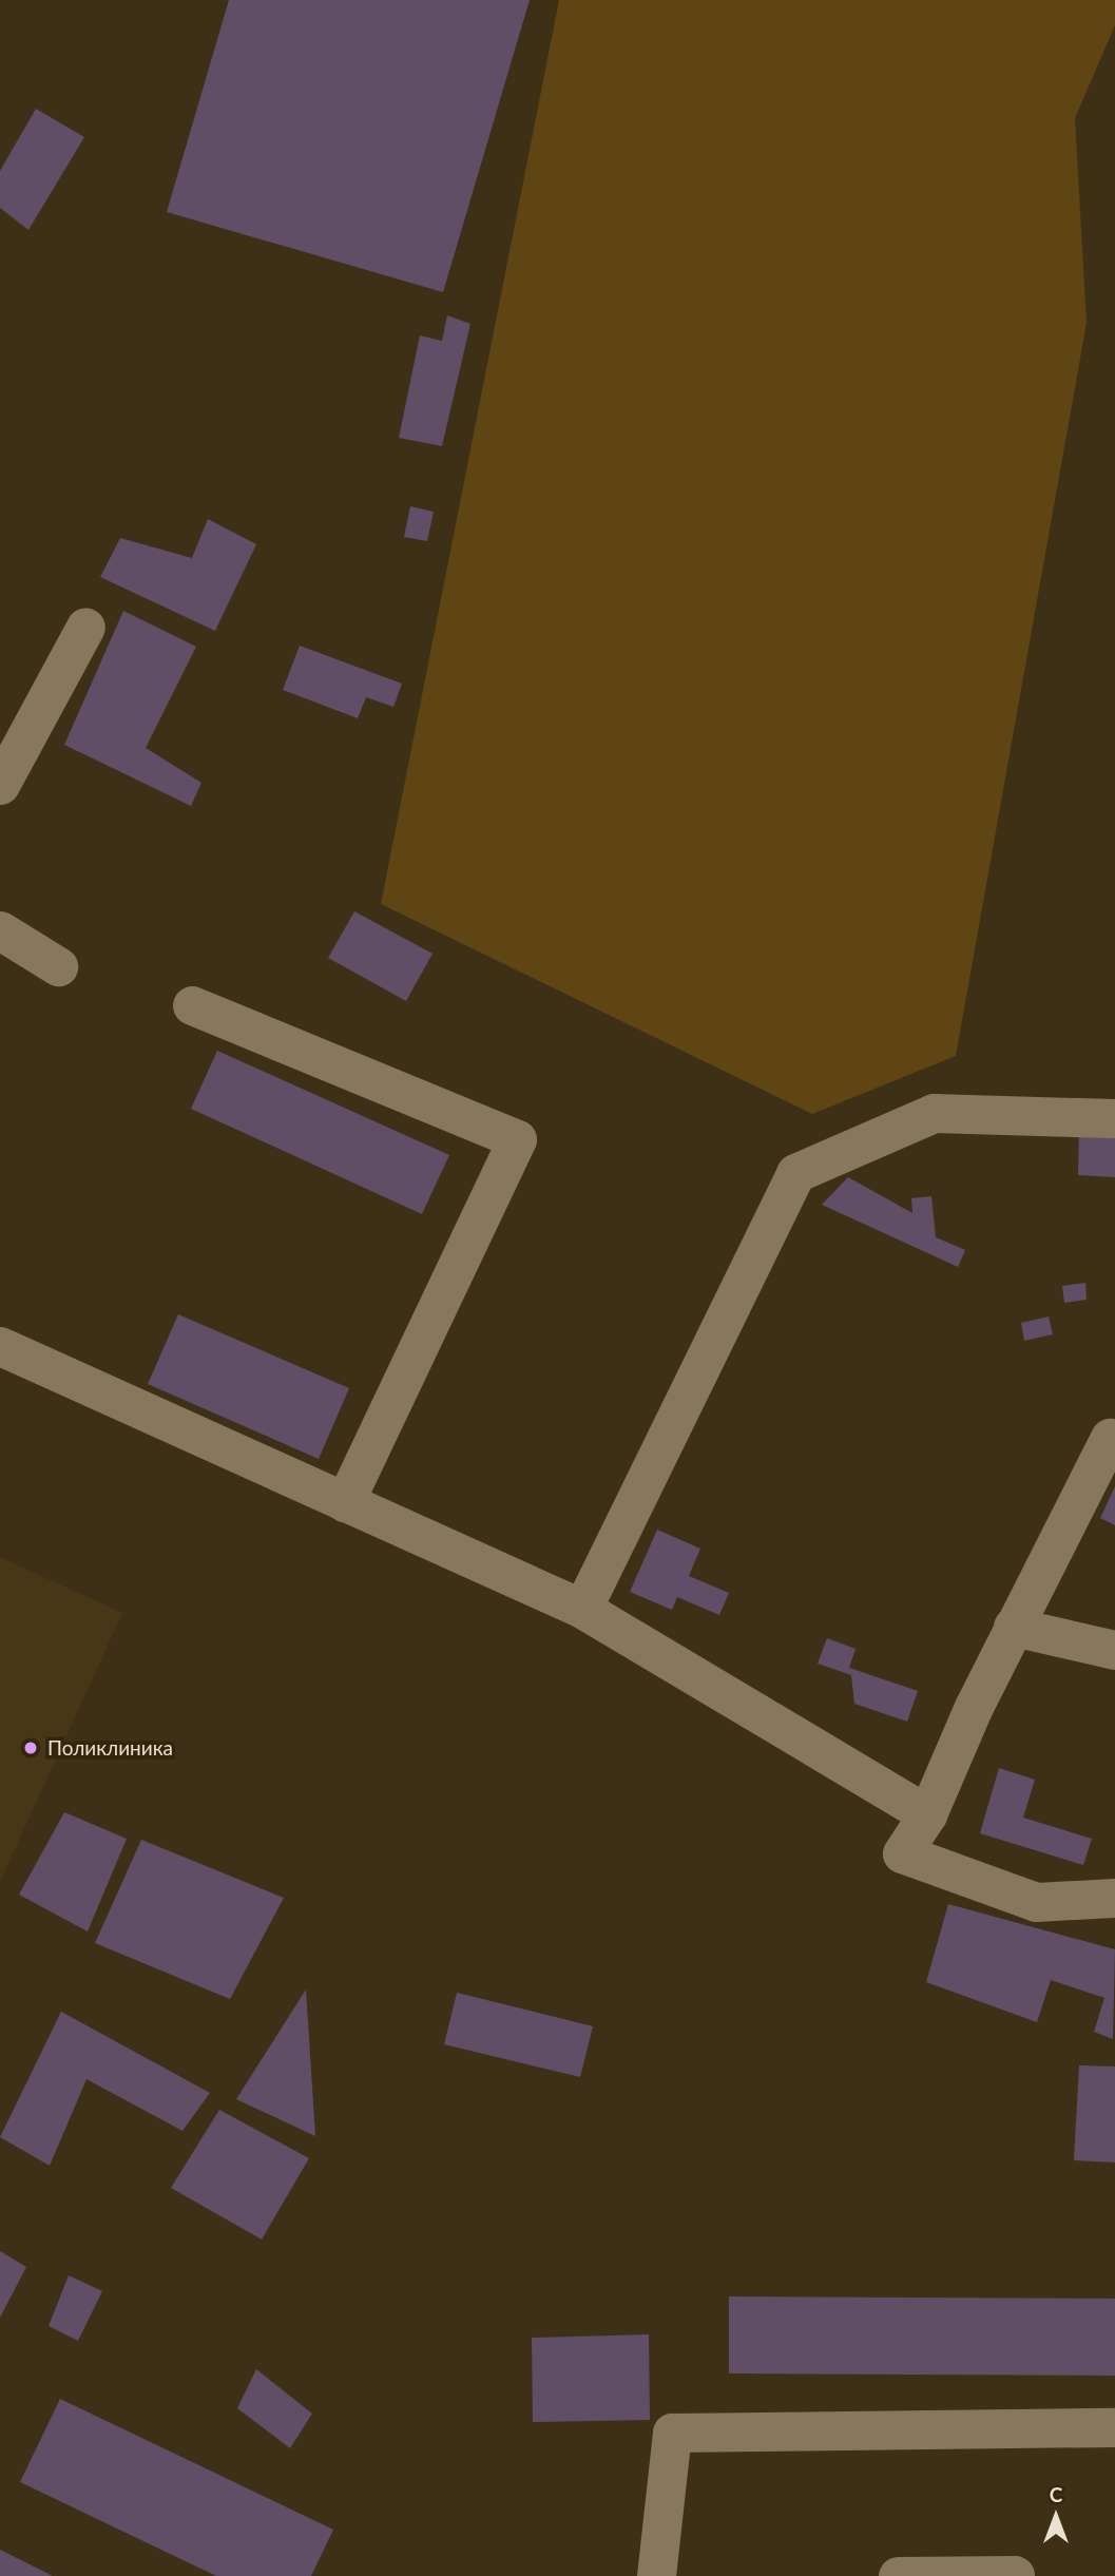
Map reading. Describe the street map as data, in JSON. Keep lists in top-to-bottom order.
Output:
{
  "places": ["Поликлиника"],
  "north": "top"
}
